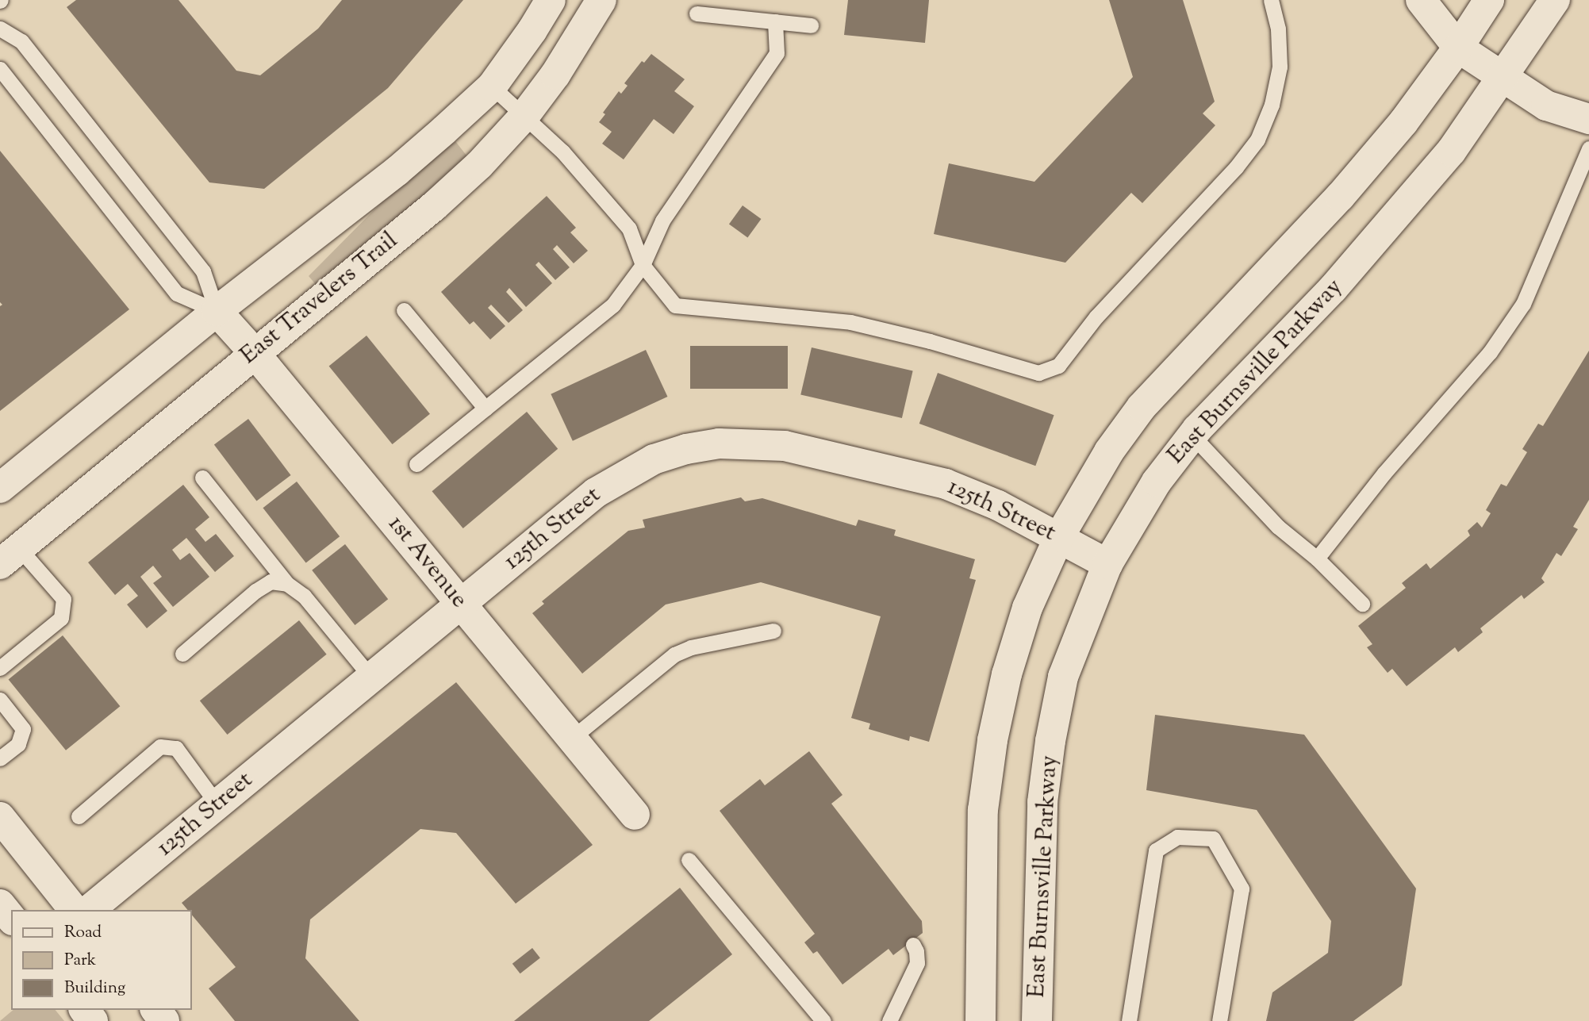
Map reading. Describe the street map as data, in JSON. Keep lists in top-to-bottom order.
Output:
{
  "streets": {
    "street": [
      "East Travelers Trail",
      "East Burnsville Parkway",
      "125th Street",
      "1st Avenue"
    ]
  },
  "crossings": [
    ["East Travelers Trail", "1st Avenue"],
    ["East Burnsville Parkway", "125th Street"],
    ["125th Street", "1st Avenue"]
  ],
  "legend": ["Road", "Park", "Building"]
}
